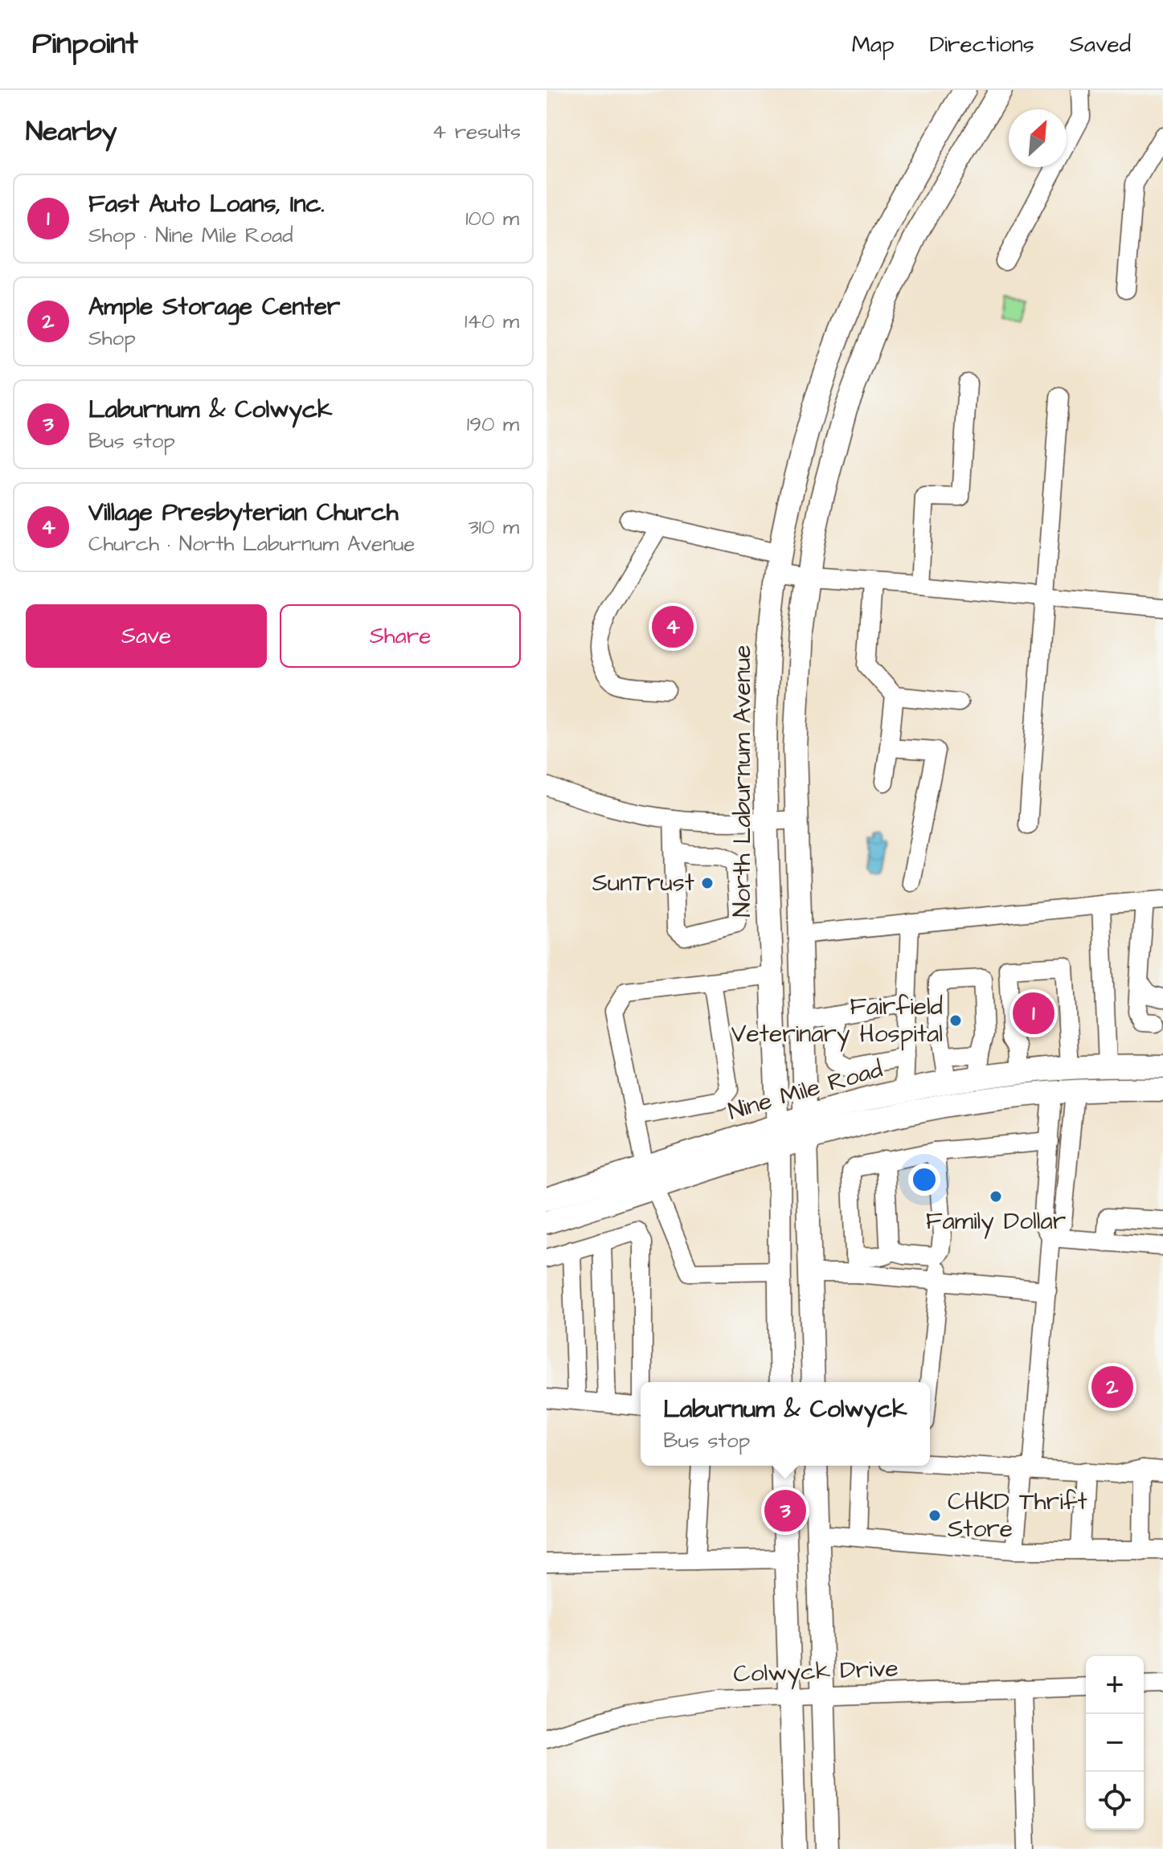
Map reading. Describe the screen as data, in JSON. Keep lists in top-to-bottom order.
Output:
{
  "streets": {
    "main road": ["North Laburnum Avenue", "Nine Mile Road"],
    "street": ["Colwyck Drive"]
  },
  "crossings": [
    ["North Laburnum Avenue", "Nine Mile Road"]
  ],
  "places": [
    "SunTrust",
    "Fairfield Veterinary Hospital",
    "Family Dollar",
    "CHKD Thrift Store"
  ],
  "north": "top right",
  "page": {
    "header": "Pinpoint",
    "nav": ["Map", "Directions", "Saved"],
    "heading": ["Nearby", "4 results"],
    "list": [
      {
        "mark": "1",
        "name": "Fast Auto Loans, Inc.",
        "note": "Shop · Nine Mile Road",
        "value": "100 m"
      },
      {
        "mark": "2",
        "name": "Ample Storage Center",
        "note": "Shop",
        "value": "140 m"
      },
      {
        "mark": "3",
        "name": "Laburnum & Colwyck",
        "note": "Bus stop",
        "value": "190 m"
      },
      {
        "mark": "4",
        "name": "Village Presbyterian Church",
        "note": "Church · North Laburnum Avenue",
        "value": "310 m"
      }
    ],
    "buttons": ["Save", "Share"],
    "pins": [
      "4",
      "1",
      "2",
      "3"
    ],
    "popup": ["Laburnum & Colwyck", "Bus stop"],
    "map_buttons": ["+", "−"]
  }
}
